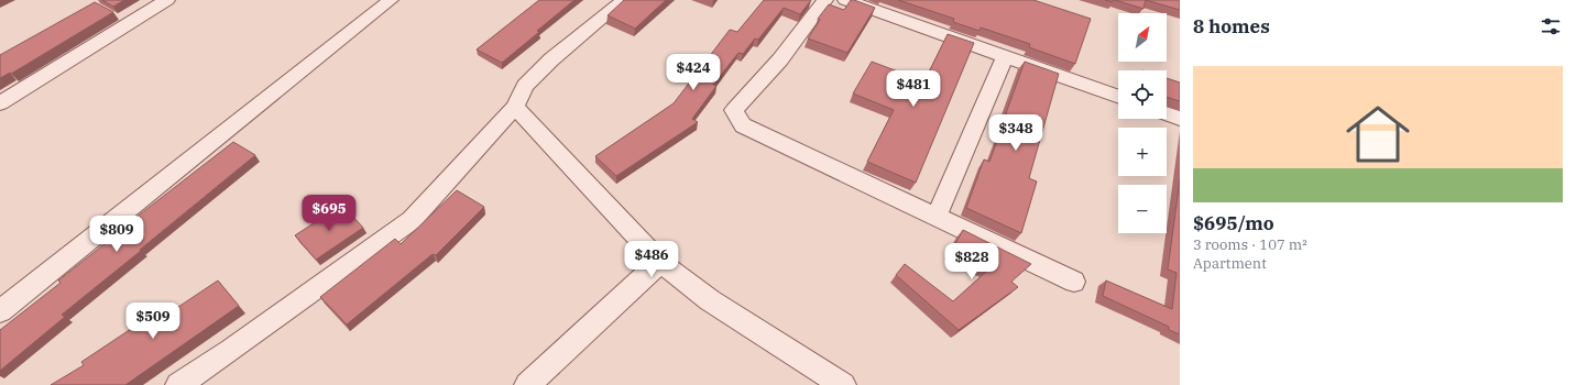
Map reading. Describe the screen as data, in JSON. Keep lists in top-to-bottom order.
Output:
{
  "north": "top right",
  "page": {
    "heading": "8 homes",
    "map_buttons": ["+", "−"],
    "list": [
      {
        "name": "$695/mo",
        "note": "3 rooms · 107 m² · Apartment"
      }
    ],
    "price": [
      "$424",
      "$481",
      "$348",
      "$695",
      "$809",
      "$486",
      "$828",
      "$509"
    ]
  }
}
